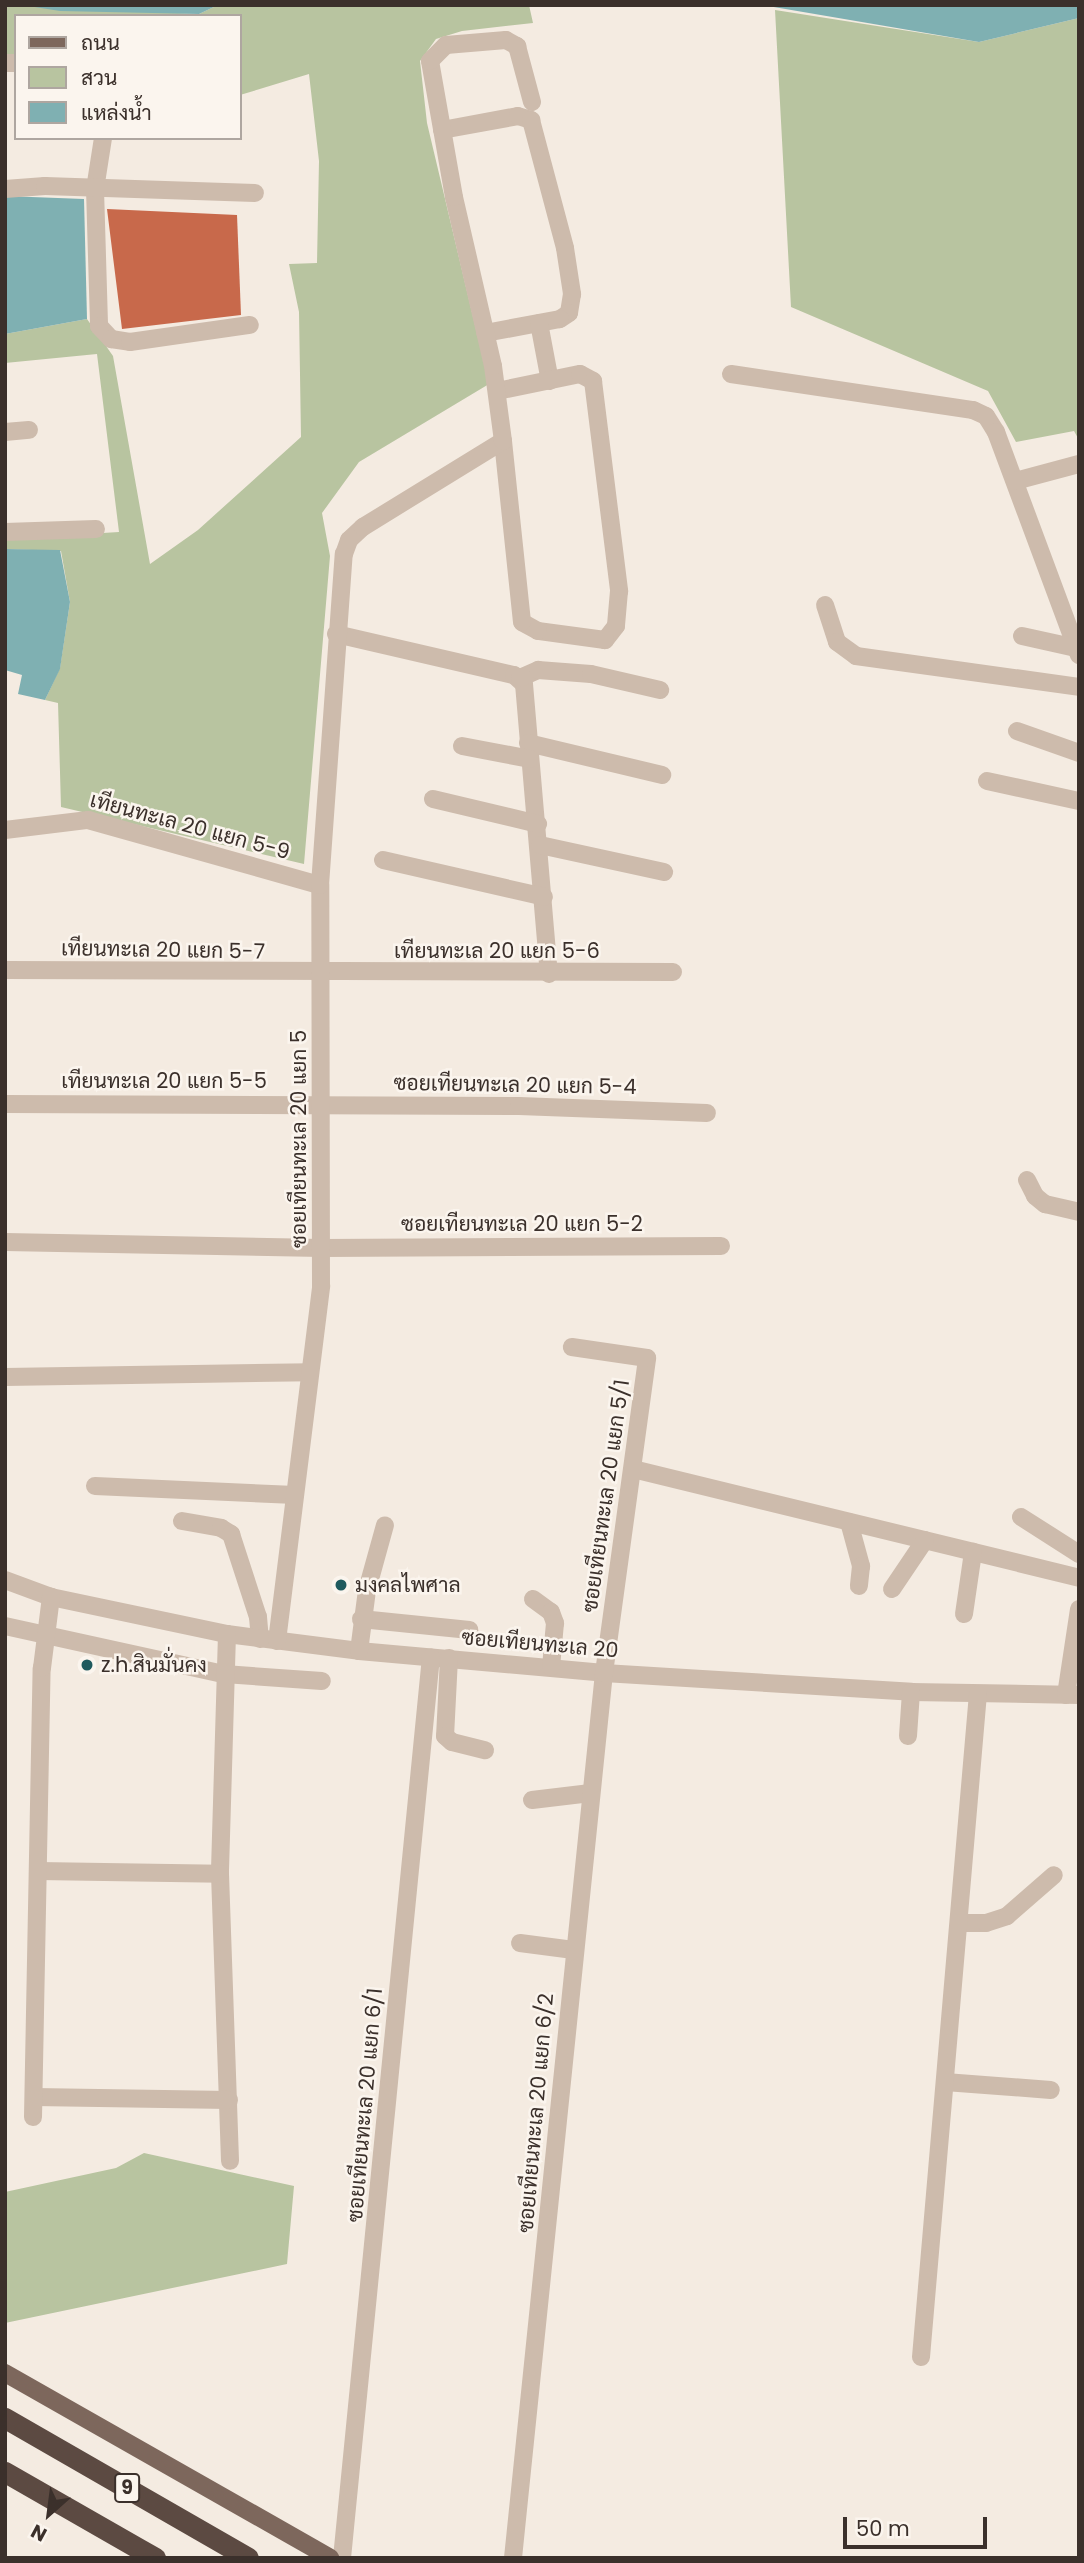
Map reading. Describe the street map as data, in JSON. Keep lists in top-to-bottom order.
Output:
{
  "streets": {
    "highway": ["9"],
    "street": [
      "เทียนทะเล 20 แยก 5-9",
      "เทียนทะเล 20 แยก 5-7",
      "เทียนทะเล 20 แยก 5-6",
      "เทียนทะเล 20 แยก 5-5",
      "ซอยเทียนทะเล 20 แยก 5-4",
      "ซอยเทียนทะเล 20 แยก 5",
      "ซอยเทียนทะเล 20 แยก 5-2",
      "ซอยเทียนทะเล 20 แยก 5/1",
      "ซอยเทียนทะเล 20",
      "ซอยเทียนทะเล 20 แยก 6/1",
      "ซอยเทียนทะเล 20 แยก 6/2"
    ]
  },
  "crossings": [
    ["เทียนทะเล 20 แยก 5-9", "ซอยเทียนทะเล 20 แยก 5"],
    ["เทียนทะเล 20 แยก 5-7", "เทียนทะเล 20 แยก 5-6"],
    ["เทียนทะเล 20 แยก 5-7", "ซอยเทียนทะเล 20 แยก 5"],
    ["เทียนทะเล 20 แยก 5-6", "ซอยเทียนทะเล 20 แยก 5"],
    ["เทียนทะเล 20 แยก 5-5", "ซอยเทียนทะเล 20 แยก 5-4"],
    ["เทียนทะเล 20 แยก 5-5", "ซอยเทียนทะเล 20 แยก 5"],
    ["ซอยเทียนทะเล 20 แยก 5-4", "ซอยเทียนทะเล 20 แยก 5"],
    ["ซอยเทียนทะเล 20 แยก 5", "ซอยเทียนทะเล 20 แยก 5-2"],
    ["ซอยเทียนทะเล 20 แยก 5", "ซอยเทียนทะเล 20"],
    ["ซอยเทียนทะเล 20 แยก 5/1", "ซอยเทียนทะเล 20"],
    ["ซอยเทียนทะเล 20 แยก 5/1", "ซอยเทียนทะเล 20 แยก 6/2"],
    ["ซอยเทียนทะเล 20", "ซอยเทียนทะเล 20 แยก 6/1"],
    ["ซอยเทียนทะเล 20", "ซอยเทียนทะเล 20 แยก 6/2"]
  ],
  "places": ["มงคลไพศาล", "z.h.สินมั่นคง"],
  "legend": ["ถนน", "สวน", "แหล่งน้ำ"],
  "scale_bar": "50 m",
  "north": "bottom left"
}
